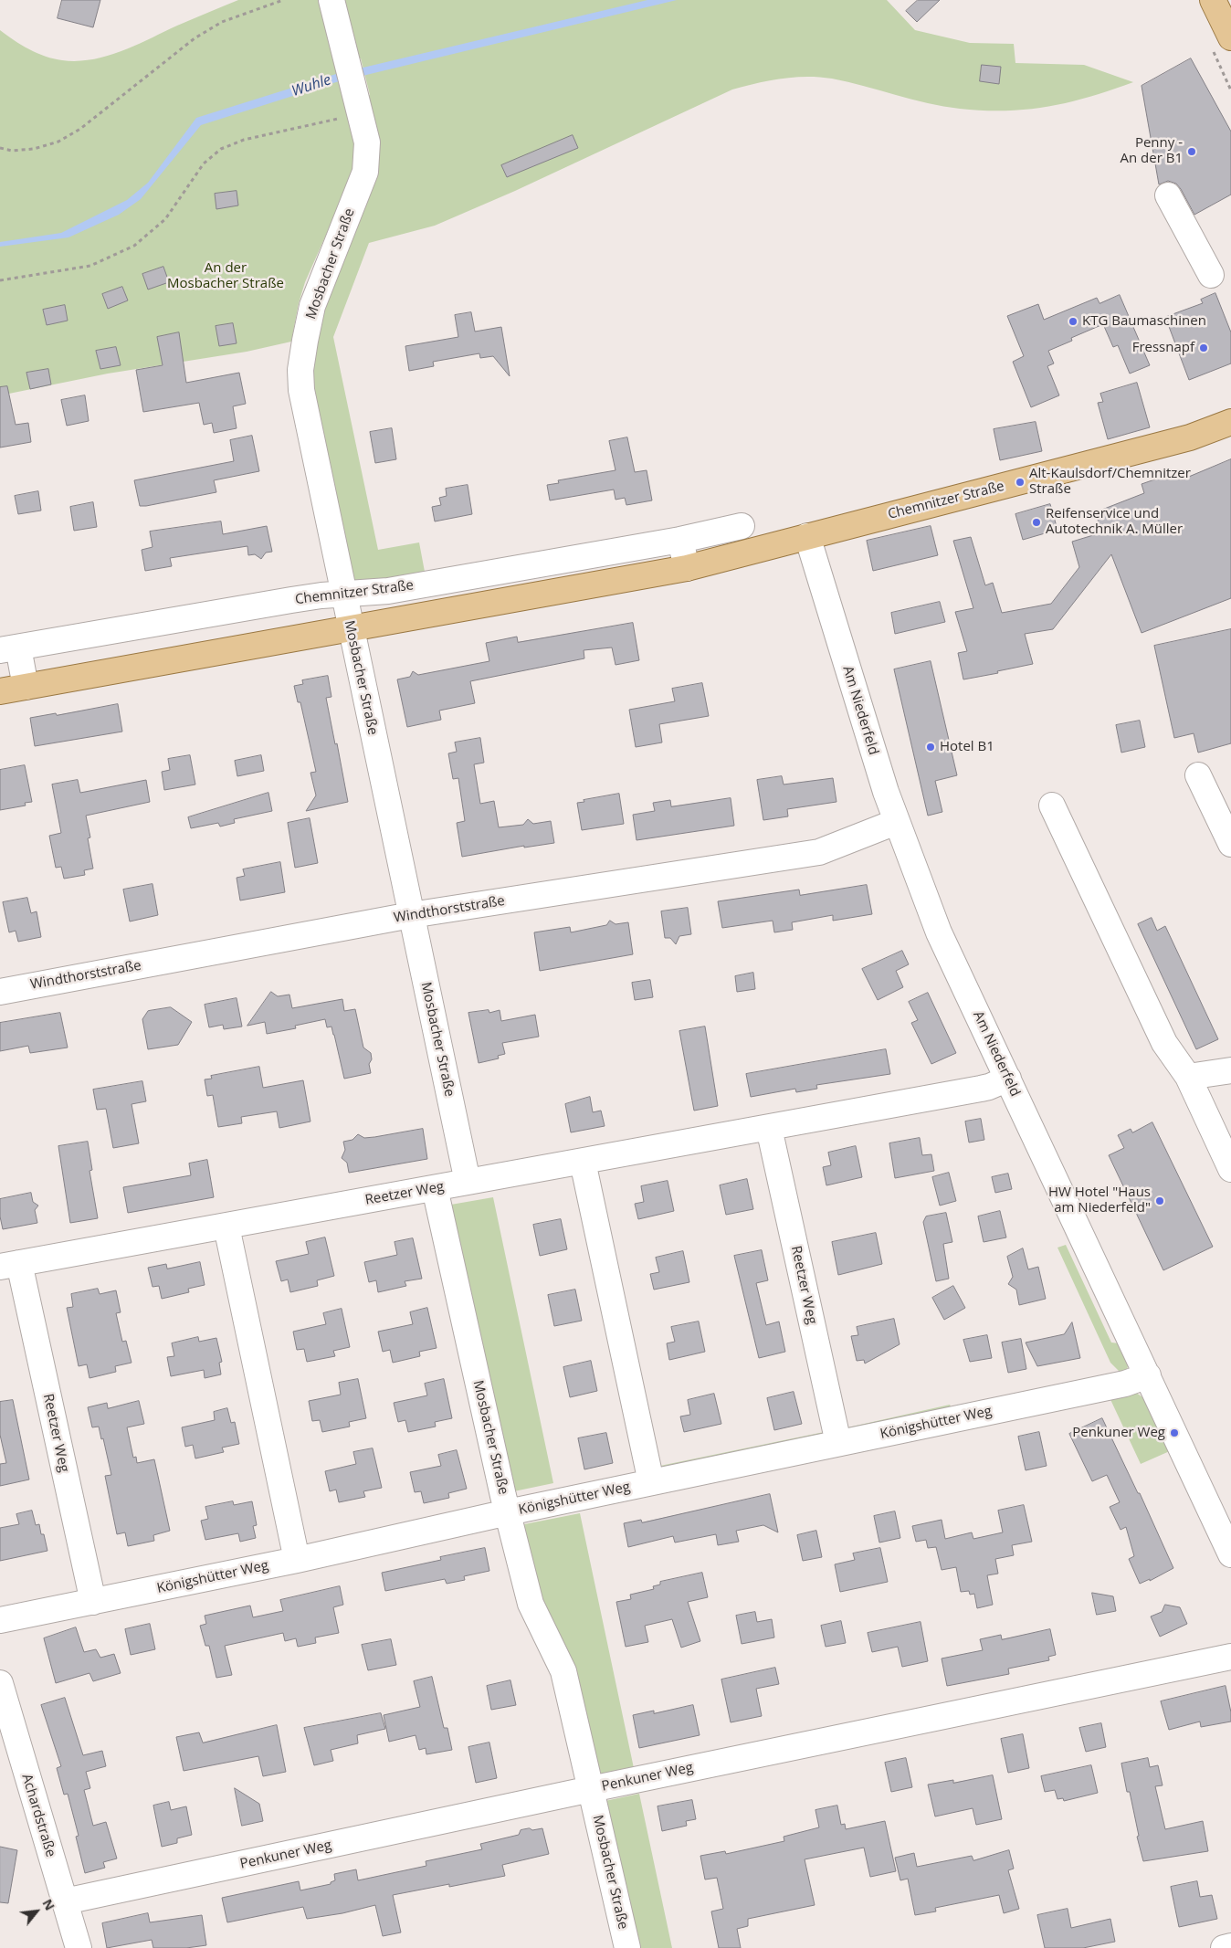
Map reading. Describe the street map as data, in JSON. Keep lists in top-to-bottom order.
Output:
{
  "streets": {
    "main road": ["Chemnitzer Straße"],
    "street": [
      "Mosbacher Straße",
      "Am Niederfeld",
      "Windthorststraße",
      "Reetzer Weg",
      "Königshütter Weg",
      "Penkuner Weg",
      "Achardstraße"
    ]
  },
  "crossings": [
    ["Mosbacher Straße", "Chemnitzer Straße"],
    ["Mosbacher Straße", "Windthorststraße"],
    ["Mosbacher Straße", "Reetzer Weg"],
    ["Mosbacher Straße", "Königshütter Weg"],
    ["Mosbacher Straße", "Penkuner Weg"],
    ["Chemnitzer Straße", "Am Niederfeld"],
    ["Am Niederfeld", "Windthorststraße"],
    ["Am Niederfeld", "Reetzer Weg"],
    ["Am Niederfeld", "Königshütter Weg"],
    ["Reetzer Weg", "Königshütter Weg"],
    ["Penkuner Weg", "Achardstraße"]
  ],
  "water": ["Wuhle"],
  "parks": ["An der Mosbacher Straße"],
  "places": [
    "Penny - An der B1",
    "KTG Baumaschinen",
    "Fressnapf",
    "Alt-Kaulsdorf/Chemnitzer Straße",
    "Reifenservice und Autotechnik A. Müller",
    "Hotel B1",
    "HW Hotel \"Haus am Niederfeld\"",
    "Penkuner Weg"
  ],
  "north": "top right"
}
